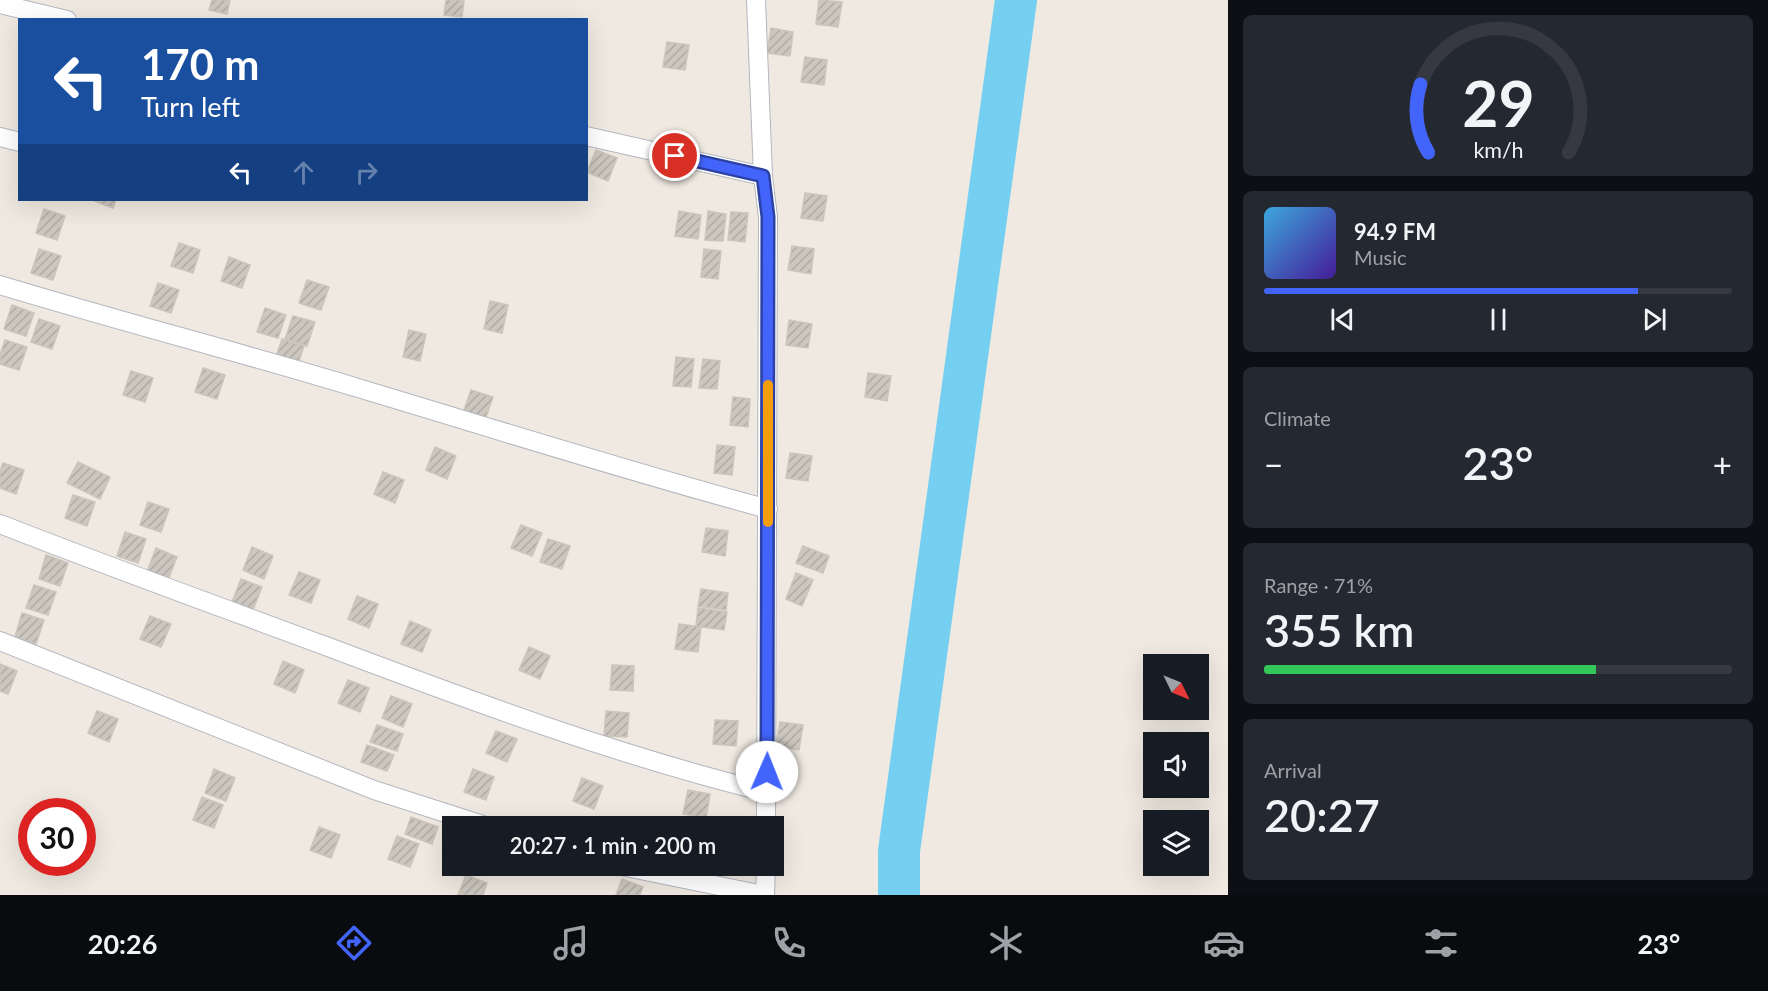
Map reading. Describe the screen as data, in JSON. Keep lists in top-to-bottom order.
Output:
{
  "north": "bottom right",
  "page": {
    "turn": ["170 m", "Turn left"],
    "song": ["94.9 FM", "Music"],
    "tile": [
      "Climate",
      ["Range · 71%", "355 km"],
      ["Arrival", "20:27"]
    ],
    "heat": ["−", "23°", "+"],
    "limit": "30",
    "trip": "20:27 · 1 min · 200 m",
    "tabs": ["20:26", "23°"],
    "gauge": ["29", "km/h"]
  }
}
